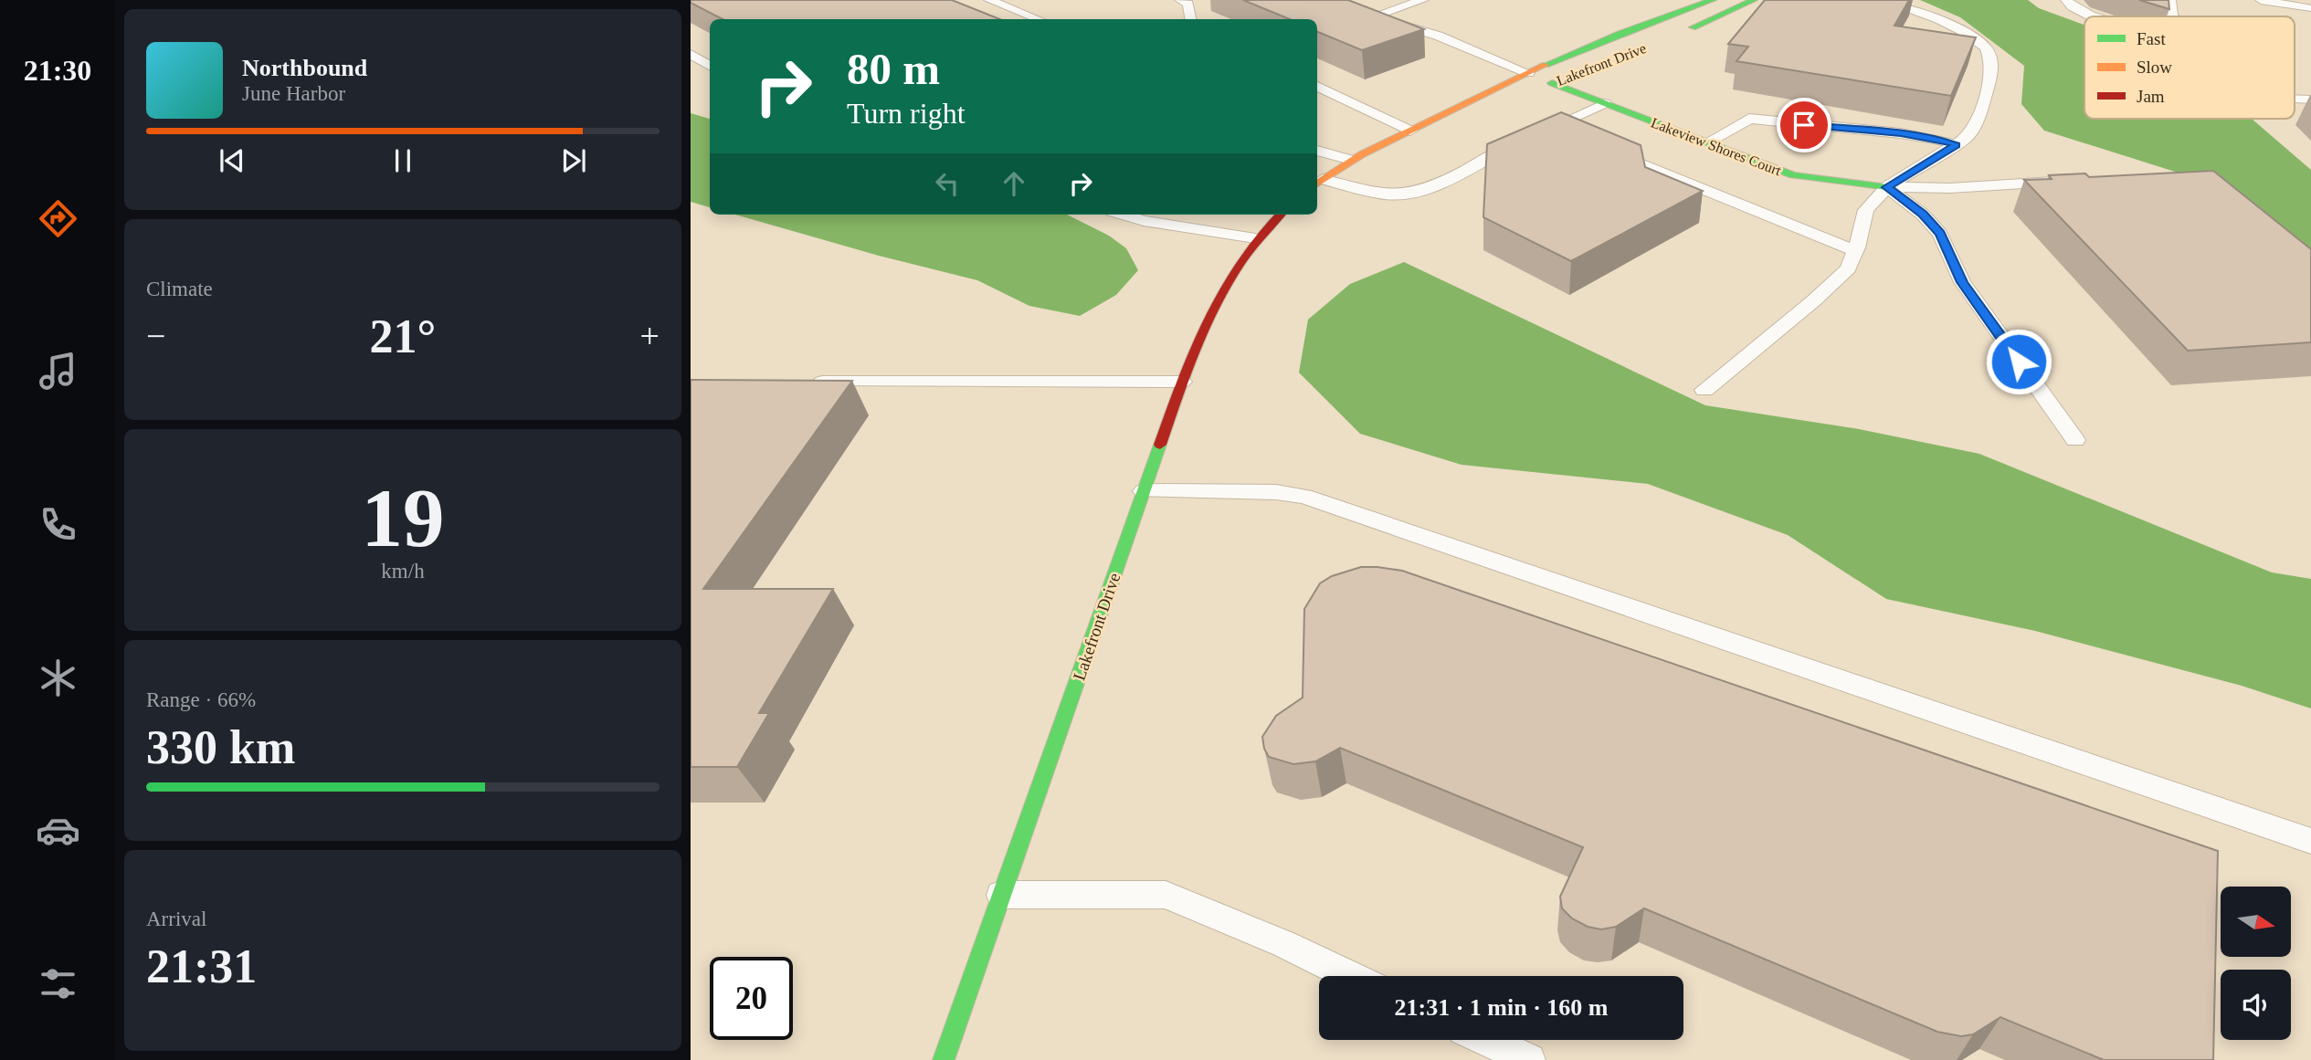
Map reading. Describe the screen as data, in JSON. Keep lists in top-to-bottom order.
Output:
{
  "streets": {
    "street": ["Lakefront Drive", "Lakeview Shores Court"]
  },
  "crossings": [
    ["Lakefront Drive", "Lakeview Shores Court"]
  ],
  "legend": ["Fast", "Slow", "Jam"],
  "north": "right",
  "page": {
    "tabs": "21:30",
    "turn": ["80 m", "Turn right"],
    "song": ["Northbound", "June Harbor"],
    "tile": [
      "Climate",
      ["19", "km/h"],
      ["Range · 66%", "330 km"],
      ["Arrival", "21:31"]
    ],
    "heat": ["−", "21°", "+"],
    "limit": "20",
    "trip": "21:31 · 1 min · 160 m"
  }
}
